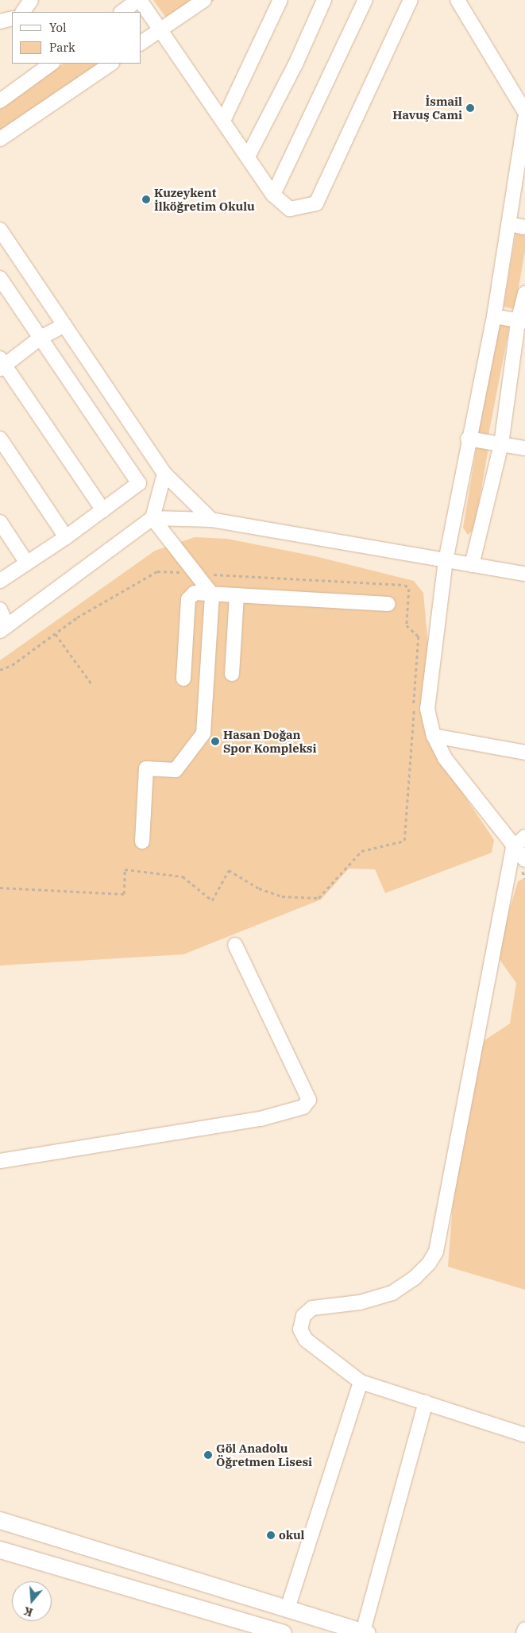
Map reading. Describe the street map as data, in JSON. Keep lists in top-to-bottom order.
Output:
{
  "places": [
    "İsmail Havuş Cami",
    "Kuzeykent İlköğretim Okulu",
    "Hasan Doğan Spor Kompleksi",
    "Göl Anadolu Öğretmen Lisesi",
    "okul"
  ],
  "legend": ["Yol", "Park"],
  "north": "bottom"
}
